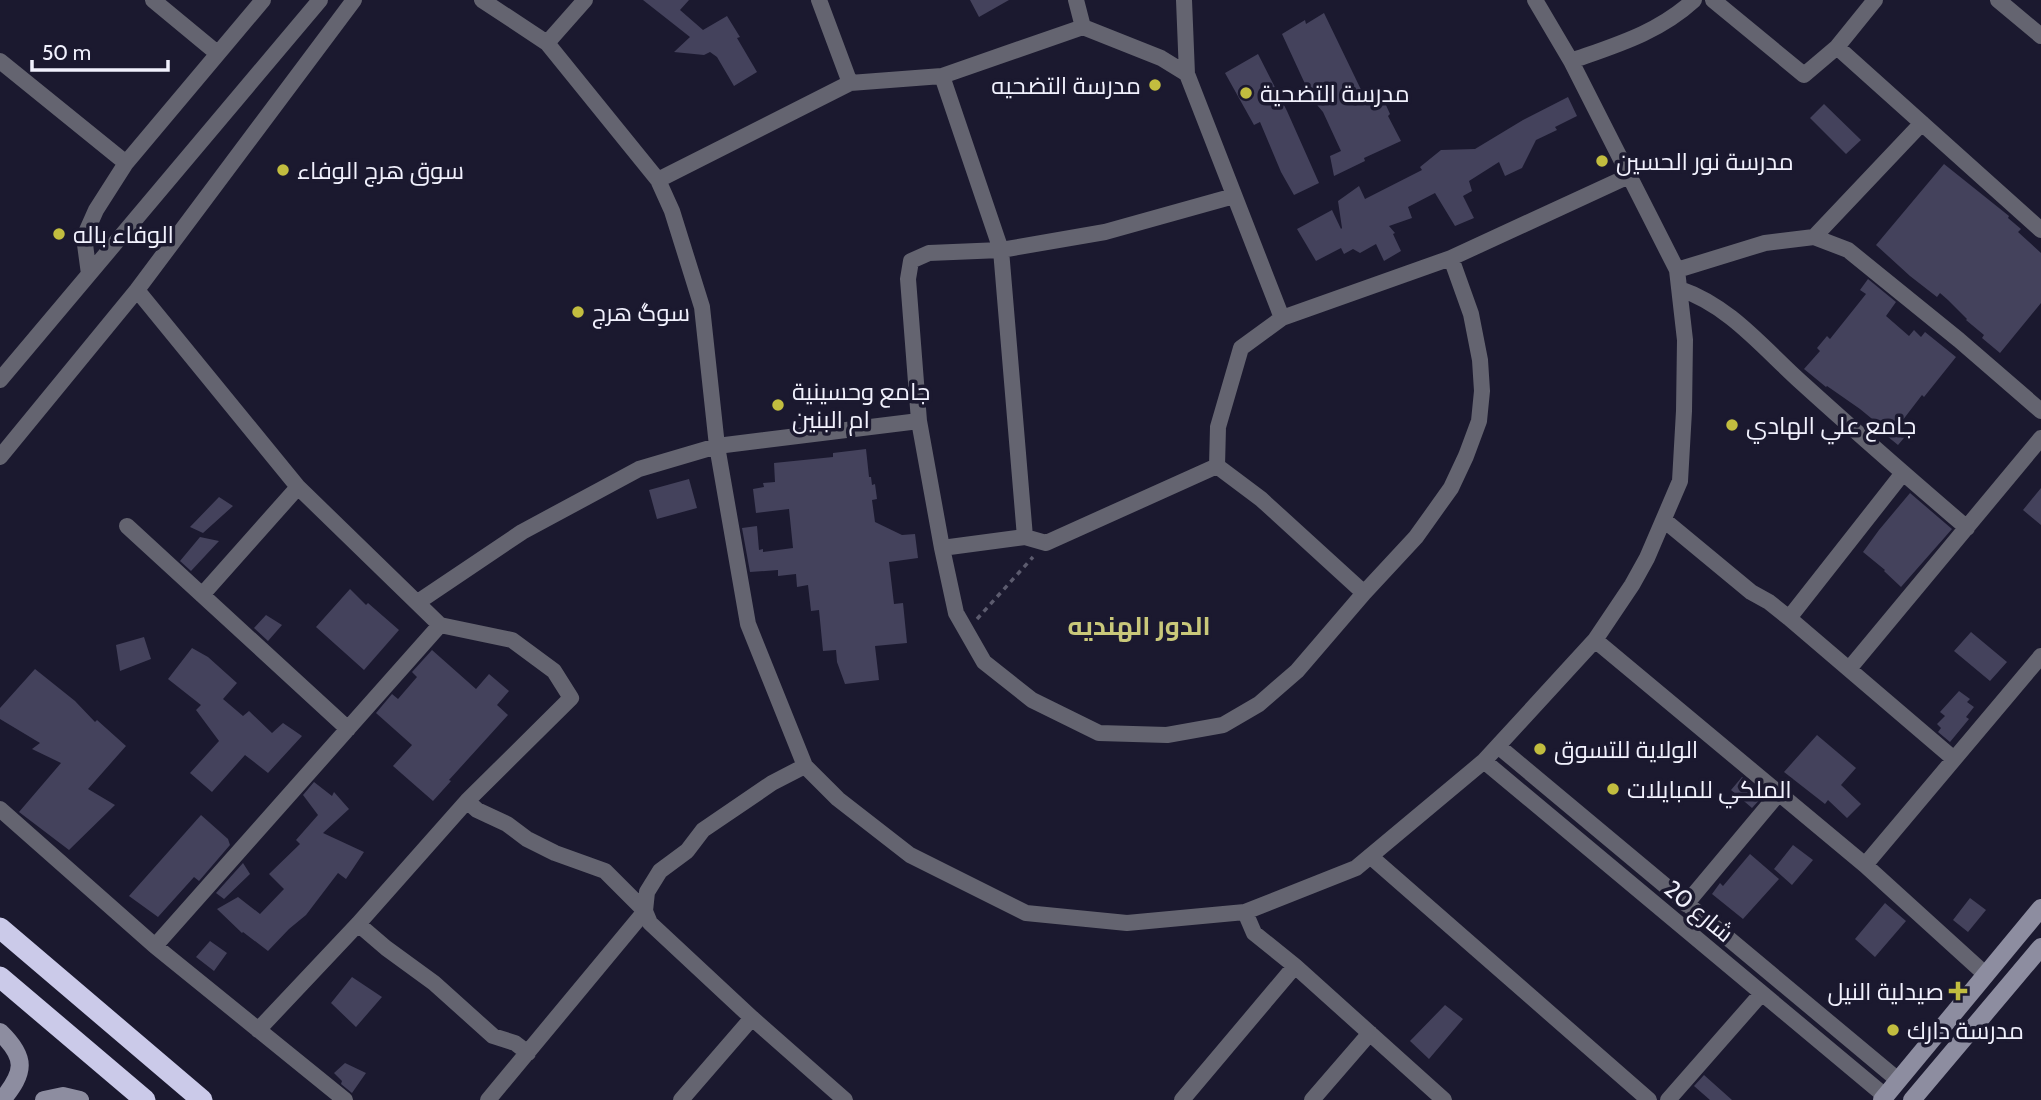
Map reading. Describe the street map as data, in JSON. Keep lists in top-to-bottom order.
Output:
{
  "streets": {
    "street": ["شارع 20"]
  },
  "districts": ["الدور الهنديه"],
  "places": {
    "other": [
      "مدرسة التضحيه",
      "مدرسة التضحية",
      "مدرسة نور الحسين",
      "سوق هرج الوفاء",
      "الوفاء باله",
      "سوگ هرج",
      "جامع وحسينية ام البنين",
      "جامع علي الهادي",
      "الولاية للتسوق",
      "الملكي للمبايلات",
      "مدرسة دارك"
    ],
    "health": ["صيدلية النيل"]
  },
  "scale_bar": "50 m"
}
